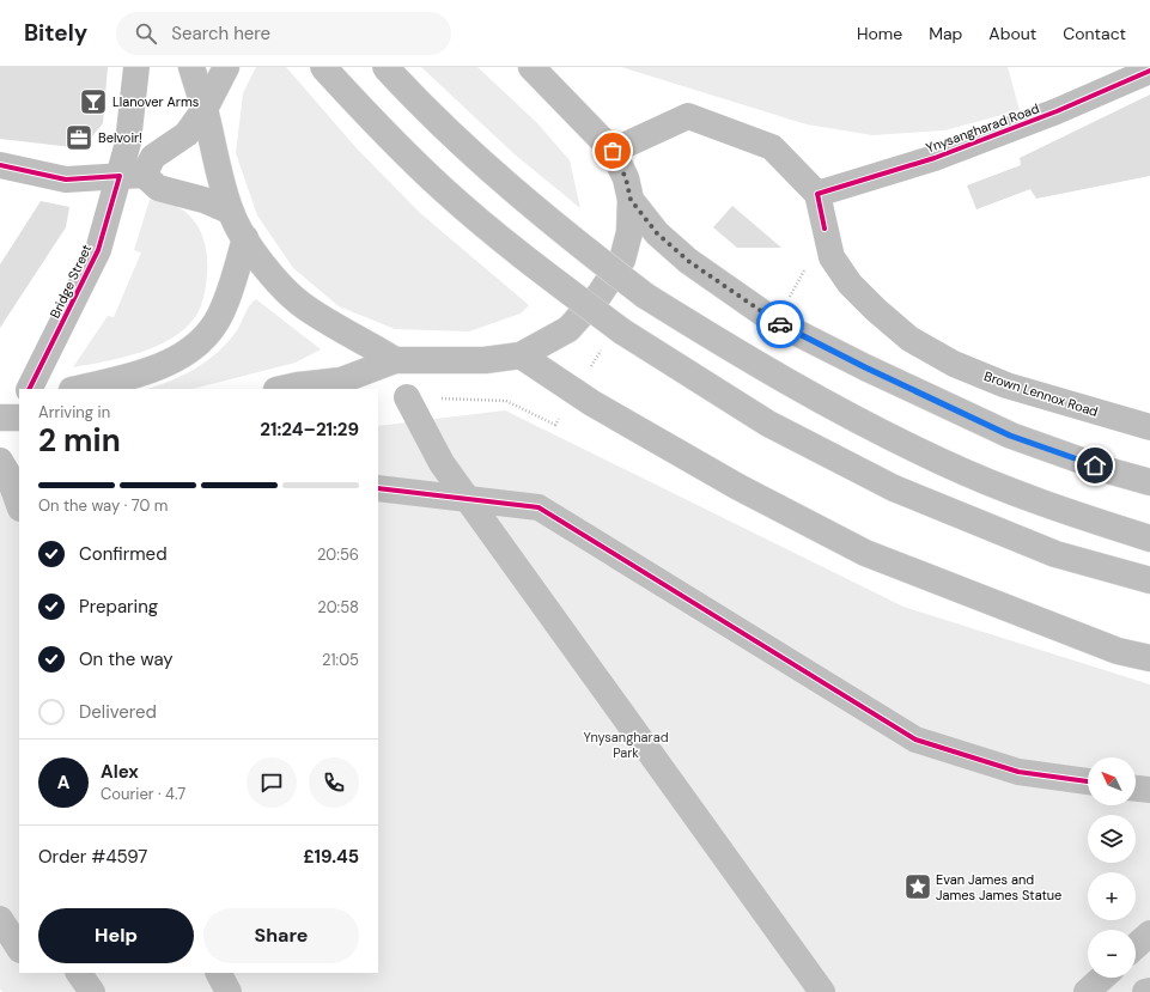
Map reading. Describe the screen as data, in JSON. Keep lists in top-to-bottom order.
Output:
{
  "streets": {
    "main road": ["Ynysangharad Road", "Bridge Street", "Brown Lennox Road"]
  },
  "crossings": [
    ["Ynysangharad Road", "Brown Lennox Road"]
  ],
  "parks": ["Ynysangharad Park"],
  "places": {
    "bar": ["Llanover Arms"],
    "office": ["Belvoir!"],
    "place": ["Evan James and James James Statue"]
  },
  "north": "top left",
  "page": {
    "header": "Bitely",
    "search": "Search here",
    "nav": [
      "Home",
      "Map",
      "About",
      "Contact"
    ],
    "heading": ["2 min", "Arriving in", "21:24–21:29"],
    "panel": [
      "Alex",
      "Courier · 4.7",
      "Order #4597",
      "£19.45"
    ],
    "bar": "On the way · 70 m",
    "list": [
      ["Confirmed", "20:56"],
      ["Preparing", "20:58"],
      ["On the way", "21:05"],
      "Delivered"
    ],
    "map_buttons": ["+", "−"],
    "round": "A",
    "buttons": ["Help", "Share"]
  }
}
